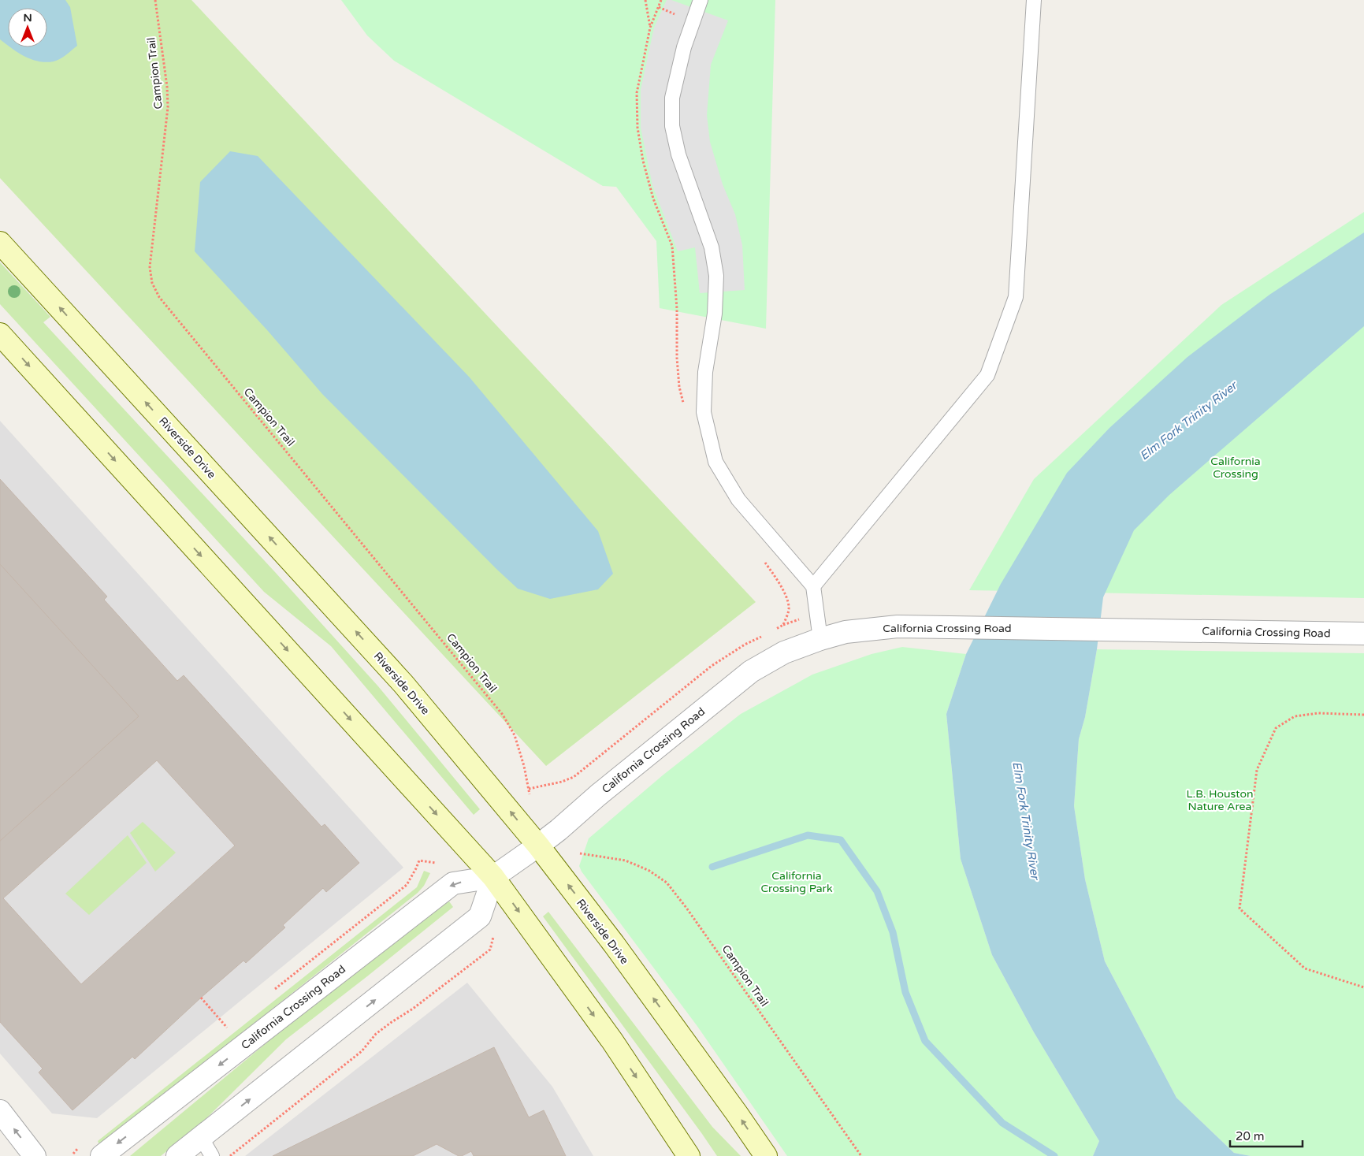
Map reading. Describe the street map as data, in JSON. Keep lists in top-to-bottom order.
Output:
{
  "streets": {
    "main road": ["Riverside Drive"],
    "street": ["California Crossing Road"],
    "path": ["Campion Trail"]
  },
  "crossings": [
    ["Riverside Drive", "California Crossing Road"]
  ],
  "water": ["Elm Fork Trinity River"],
  "parks": ["California Crossing", "L.B. Houston Nature Area", "California Crossing Park"],
  "scale_bar": "20 m",
  "north": "top"
}
